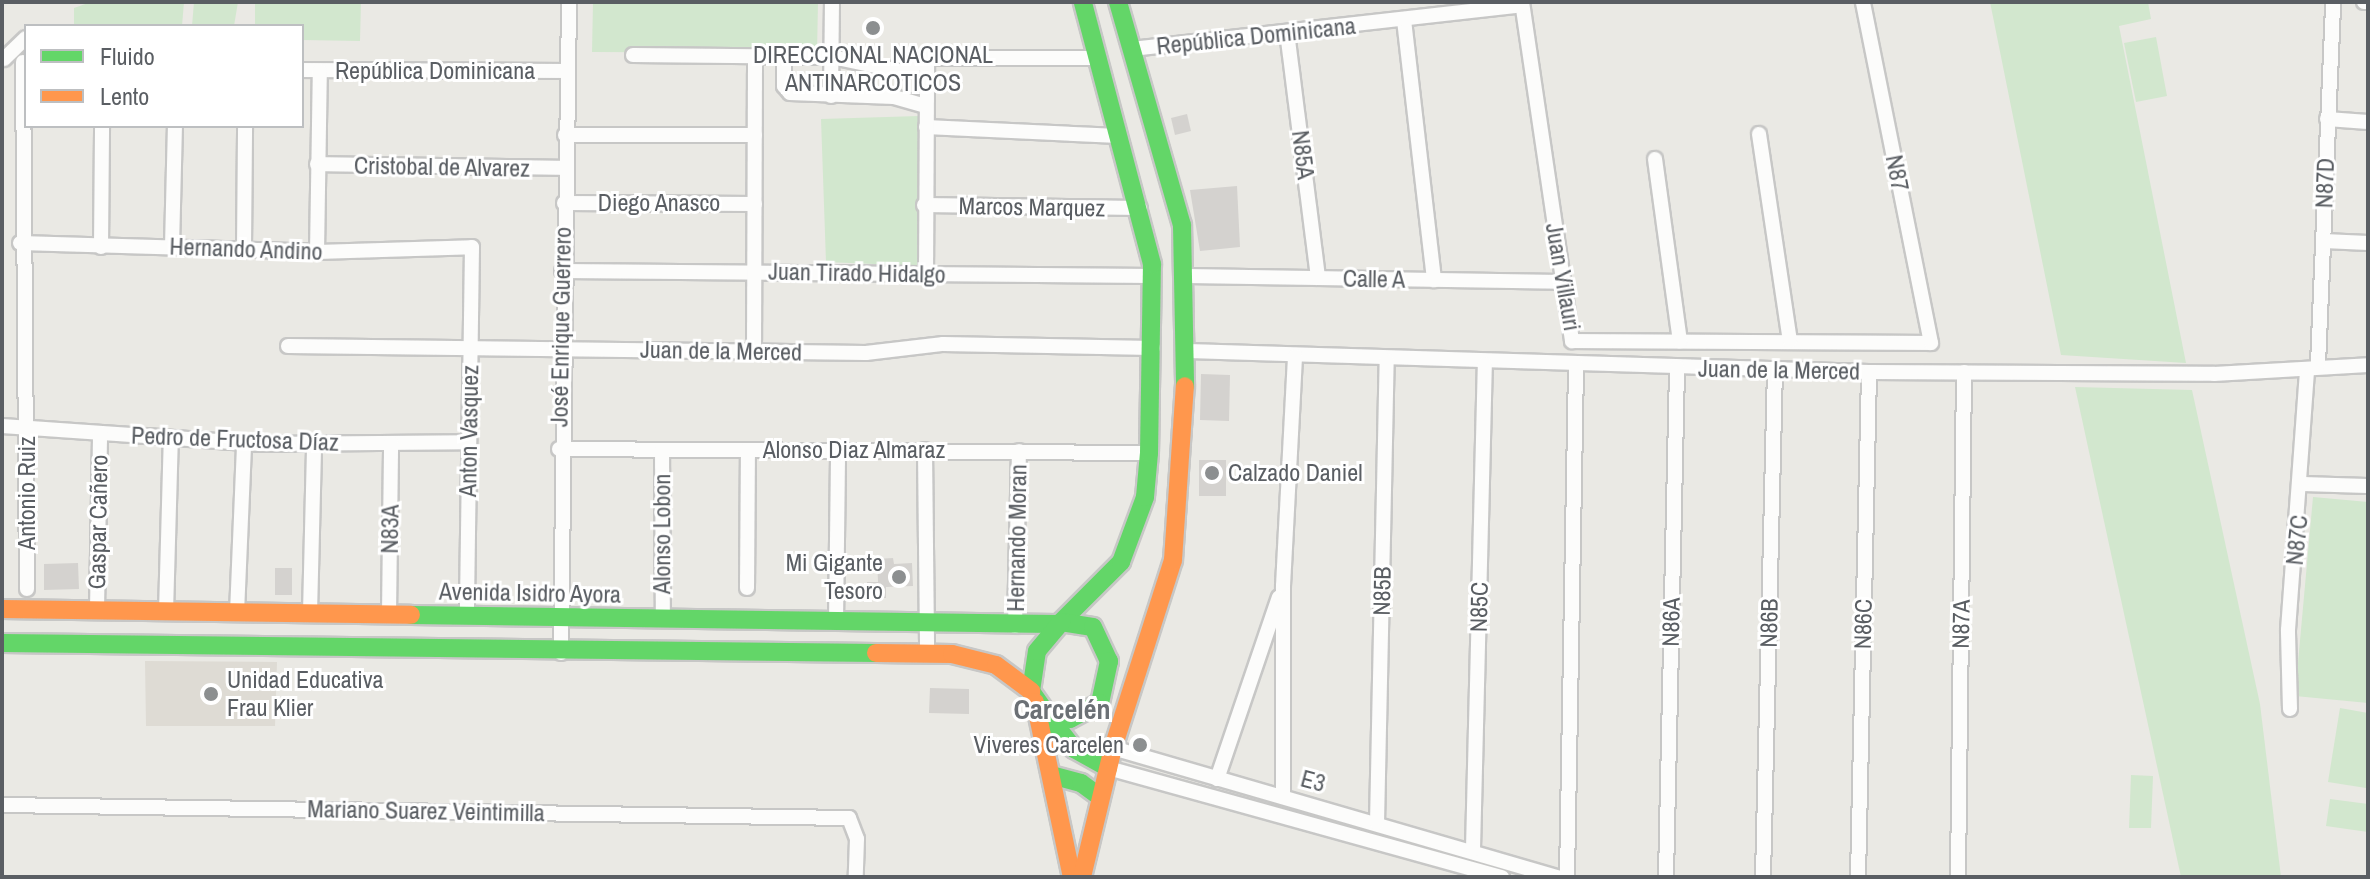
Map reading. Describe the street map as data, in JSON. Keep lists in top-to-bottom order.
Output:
{
  "streets": {
    "street": [
      "República Dominicana",
      "N85A",
      "Cristobal de Alvarez",
      "N87",
      "N87D",
      "Diego Anasco",
      "Marcos Marquez",
      "Hernando Andino",
      "Juan Tirado Hidalgo",
      "Juan Villauri",
      "Calle A",
      "José Enrique Guerrero",
      "Juan de la Merced",
      "Anton Vasquez",
      "Pedro de Fructosa Díaz",
      "Alonso Diaz Almaraz",
      "Antonio Ruiz",
      "Gaspar Cañero",
      "N83A",
      "Alonso Lobon",
      "Hernando Moran",
      "N87C",
      "N85B",
      "Avenida Isidro Ayora",
      "N85C",
      "N86A",
      "N86B",
      "N86C",
      "N87A",
      "E3",
      "Mariano Suarez Veintimilla"
    ]
  },
  "crossings": [
    ["República Dominicana", "N85A"],
    ["República Dominicana", "Juan Villauri"],
    ["República Dominicana", "José Enrique Guerrero"],
    ["N85A", "Calle A"],
    ["Cristobal de Alvarez", "José Enrique Guerrero"],
    ["N87", "Juan Villauri"],
    ["N87D", "Juan de la Merced"],
    ["N87D", "N87C"],
    ["Diego Anasco", "José Enrique Guerrero"],
    ["Hernando Andino", "Anton Vasquez"],
    ["Hernando Andino", "Antonio Ruiz"],
    ["Juan Tirado Hidalgo", "José Enrique Guerrero"],
    ["Juan Villauri", "Calle A"],
    ["Juan Villauri", "Juan de la Merced"],
    ["José Enrique Guerrero", "Juan de la Merced"],
    ["José Enrique Guerrero", "Alonso Diaz Almaraz"],
    ["José Enrique Guerrero", "Avenida Isidro Ayora"],
    ["Juan de la Merced", "Anton Vasquez"],
    ["Juan de la Merced", "N87C"],
    ["Juan de la Merced", "N85B"],
    ["Juan de la Merced", "N85C"],
    ["Juan de la Merced", "N86A"],
    ["Juan de la Merced", "N86B"],
    ["Juan de la Merced", "N86C"],
    ["Juan de la Merced", "N87A"],
    ["Anton Vasquez", "Pedro de Fructosa Díaz"],
    ["Anton Vasquez", "Avenida Isidro Ayora"],
    ["Pedro de Fructosa Díaz", "Antonio Ruiz"],
    ["Pedro de Fructosa Díaz", "Gaspar Cañero"],
    ["Pedro de Fructosa Díaz", "N83A"],
    ["Alonso Diaz Almaraz", "Alonso Lobon"],
    ["Alonso Diaz Almaraz", "Hernando Moran"],
    ["Gaspar Cañero", "Avenida Isidro Ayora"],
    ["N83A", "Avenida Isidro Ayora"],
    ["Alonso Lobon", "Avenida Isidro Ayora"],
    ["Hernando Moran", "Avenida Isidro Ayora"],
    ["N85B", "E3"],
    ["Avenida Isidro Ayora", "E3"],
    ["N85C", "E3"]
  ],
  "districts": ["Carcelén"],
  "places": [
    "DIRECCIONAL NACIONAL ANTINARCOTICOS",
    "Calzado Daniel",
    "Mi Gigante Tesoro",
    "Unidad Educativa Frau Klier",
    "Viveres Carcelen"
  ],
  "legend": ["Fluido", "Lento"]
}
